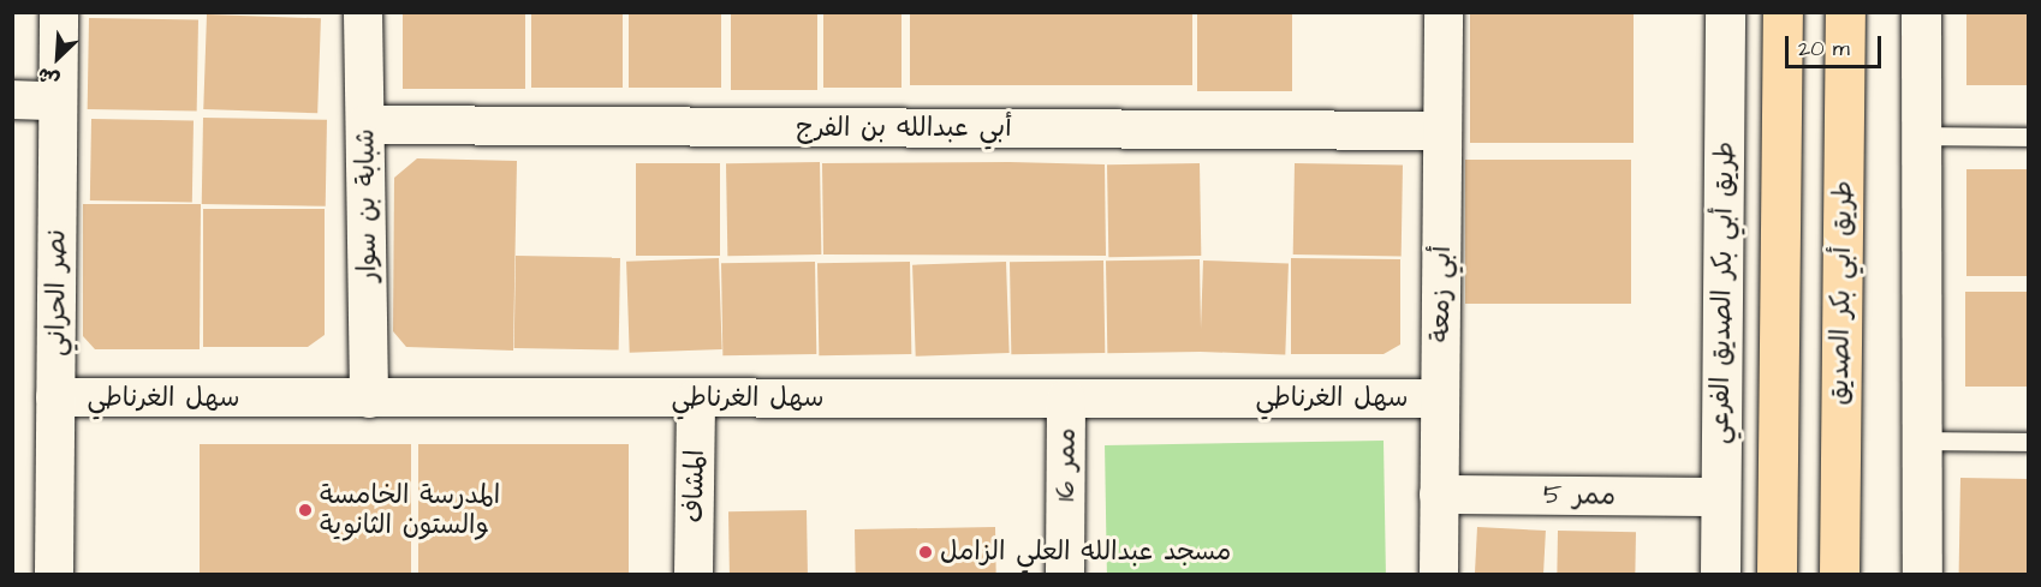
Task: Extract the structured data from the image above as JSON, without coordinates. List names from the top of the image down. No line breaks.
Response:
{"streets":{"main road":["طريق أبي بكر الصديق"],"street":["أبي عبدالله بن الفرج","شبابة بن سوار","نصر الحراني","طريق أبي بكر الصديق الفرعي","أبي زمعة","سهل الغرناطي","ممر 16","المشاف","ممر 5"]},"crossings":[["أبي عبدالله بن الفرج","شبابة بن سوار"],["أبي عبدالله بن الفرج","أبي زمعة"],["شبابة بن سوار","سهل الغرناطي"],["نصر الحراني","سهل الغرناطي"],["طريق أبي بكر الصديق الفرعي","ممر 5"],["أبي زمعة","سهل الغرناطي"],["أبي زمعة","ممر 5"],["سهل الغرناطي","ممر 16"],["سهل الغرناطي","المشاف"]],"places":["المدرسة الخامسة والستون الثانوية","مسجد عبدالله العلي الزامل"],"scale_bar":"20 m","north":"bottom left"}
